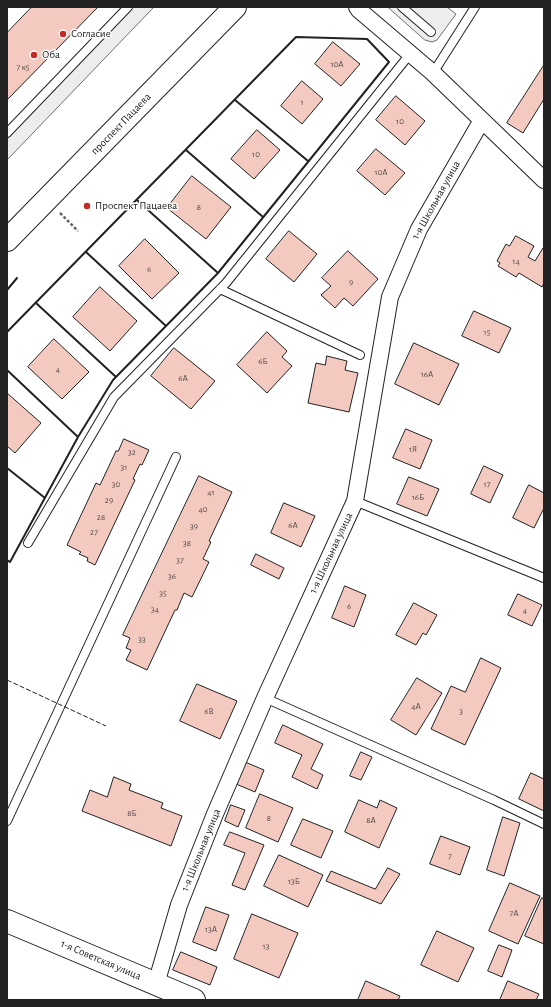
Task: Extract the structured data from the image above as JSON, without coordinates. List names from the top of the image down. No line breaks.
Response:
{"streets":{"main road":["проспект Пацаева","1-я Советская улица"],"street":["1-я Школьная улица"]},"crossings":[["1-я Школьная улица","1-я Советская улица"]],"places":["Согласие","Оба","Проспект Пацаева"],"house_numbers":["10А","7 к5","1","10","10","10А","8","14","6","9","15","6Б","4","16А","6А","1Я","32","31","30","17","41","16Б","29","40","28","6А","39","27","38","37","36","35","6","34","4","33","4А","6В","3","8Б","8","8А","7","13Б","7А","13А","13"]}
